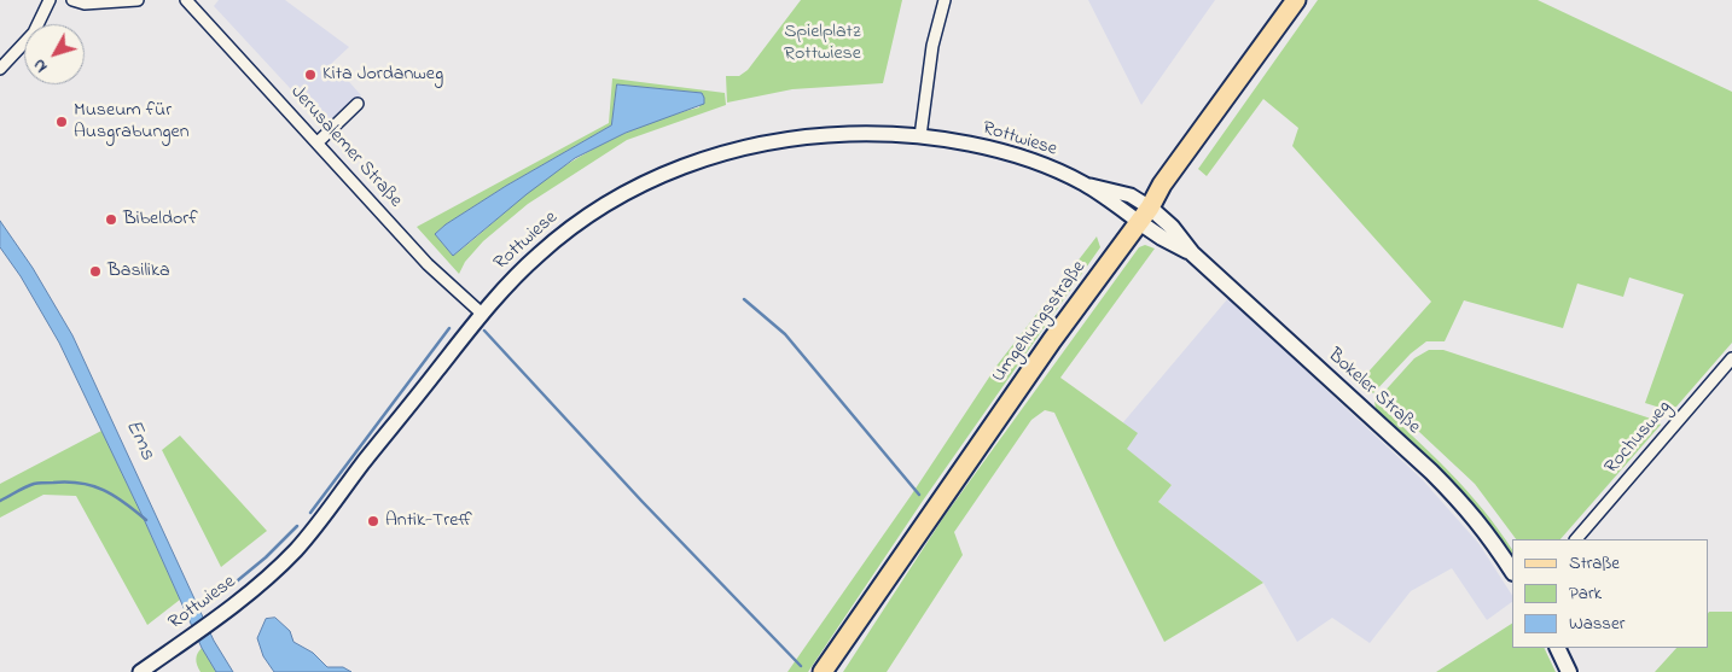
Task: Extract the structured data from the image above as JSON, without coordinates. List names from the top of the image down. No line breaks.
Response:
{"streets":{"main road":["Umgehungsstraße","Bokeler Straße"],"street":["Rottwiese","Jerusalemer Straße","Rochusweg"]},"crossings":[["Rottwiese","Jerusalemer Straße"],["Rottwiese","Umgehungsstraße"],["Rottwiese","Bokeler Straße"],["Umgehungsstraße","Bokeler Straße"]],"water":["Ems"],"parks":["Spielplatz Rottwiese"],"places":["Kita Jordanweg","Museum für Ausgrabungen","Bibeldorf","Basilika","Antik-Treff"],"legend":["Straße","Park","Wasser"],"north":"bottom left"}
